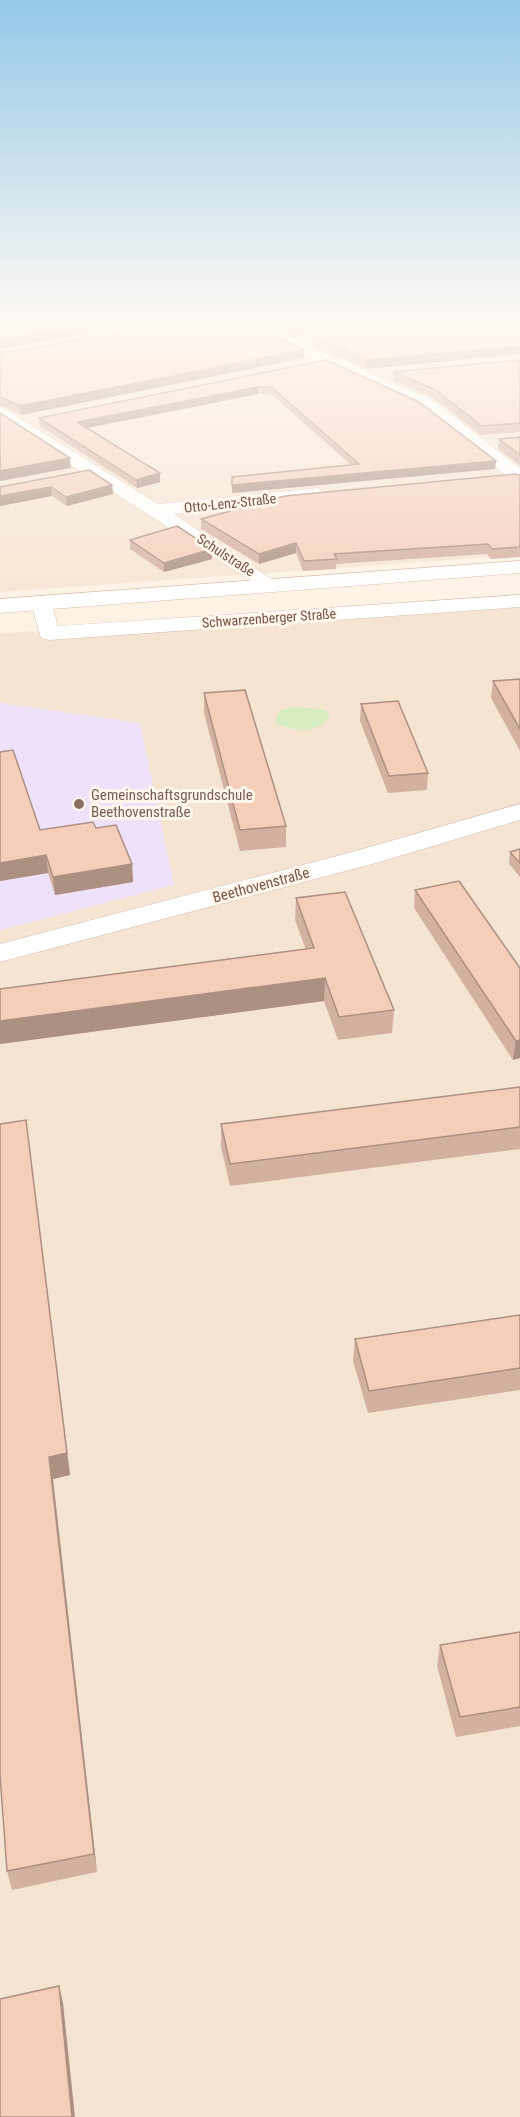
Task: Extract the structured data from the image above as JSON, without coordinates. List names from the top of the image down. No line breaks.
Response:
{"streets":{"street":["Otto-Lenz-Straße","Schulstraße","Schwarzenberger Straße","Beethovenstraße"]},"crossings":[["Otto-Lenz-Straße","Schulstraße"]],"places":["Gemeinschaftsgrundschule Beethovenstraße"]}
